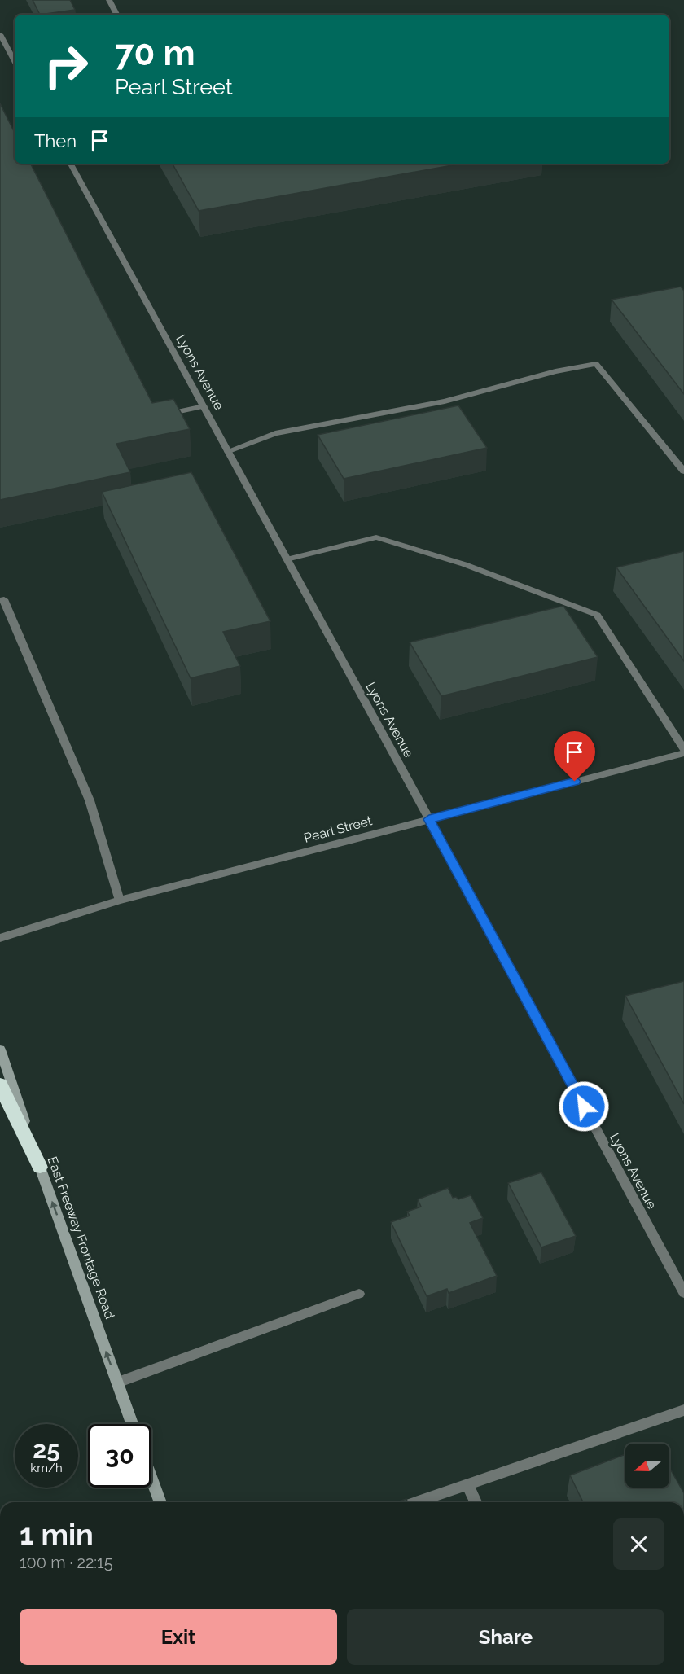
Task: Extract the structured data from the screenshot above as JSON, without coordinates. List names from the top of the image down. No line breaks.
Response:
{"streets":{"main road":["East Freeway Frontage Road"],"street":["Lyons Avenue","Pearl Street"]},"crossings":[["Lyons Avenue","Pearl Street"]],"one_way":["East Freeway Frontage Road"],"north":"left","page":{"turn":["70 m","Pearl Street"],"then":"Then","speed":"25 km/h","limit":"30","heading":["1 min","100 m · 22:15"],"buttons":["Exit","Share"]}}
